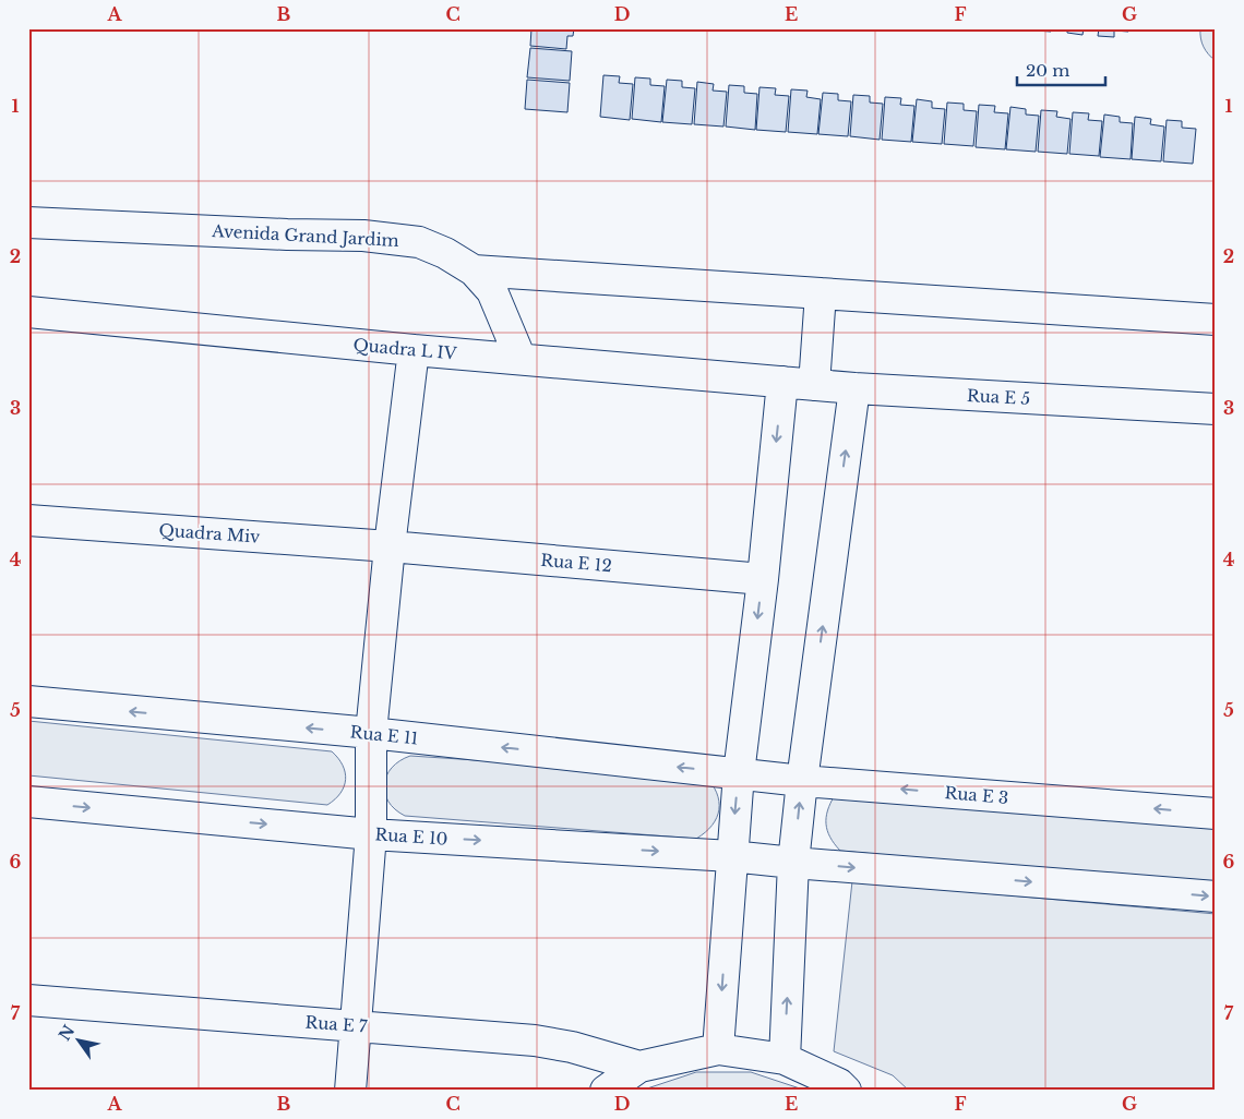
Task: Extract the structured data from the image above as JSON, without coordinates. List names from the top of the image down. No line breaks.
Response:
{"streets":{"street":["Avenida Grand Jardim","Quadra L IV","Rua E 5","Quadra Miv","Rua E 12","Rua E 11","Rua E 3","Rua E 10","Rua E 7"]},"crossings":[["Avenida Grand Jardim","Quadra L IV"],["Quadra L IV","Rua E 5"],["Quadra Miv","Rua E 12"],["Rua E 11","Rua E 3"]],"one_way":["Rua E 11","Rua E 3","Rua E 10"],"scale_bar":"20 m","north":"top left","grid":{"columns":["A","B","C","D","E","F","G"],"rows":["1","2","3","4","5","6","7"]}}
